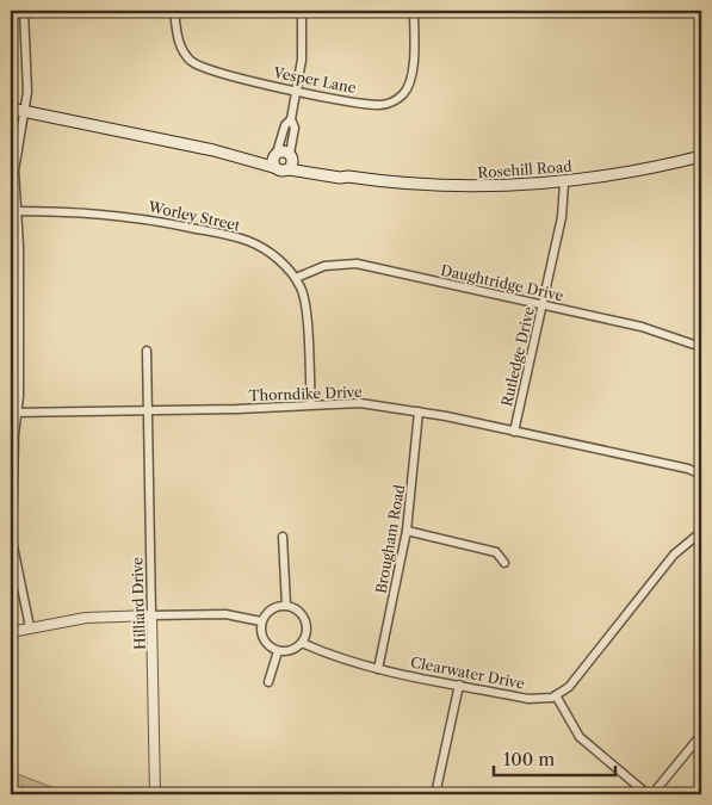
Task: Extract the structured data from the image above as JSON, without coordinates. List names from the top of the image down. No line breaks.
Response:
{"streets":{"main road":["Rosehill Road"],"street":["Vesper Lane","Worley Street","Daughtridge Drive","Rutledge Drive","Thorndike Drive","Brougham Road","Hilliard Drive","Clearwater Drive"]},"crossings":[["Rosehill Road","Rutledge Drive"],["Worley Street","Daughtridge Drive"],["Worley Street","Thorndike Drive"],["Daughtridge Drive","Rutledge Drive"],["Rutledge Drive","Thorndike Drive"],["Thorndike Drive","Brougham Road"],["Thorndike Drive","Hilliard Drive"],["Brougham Road","Clearwater Drive"]],"scale_bar":"100 m"}
